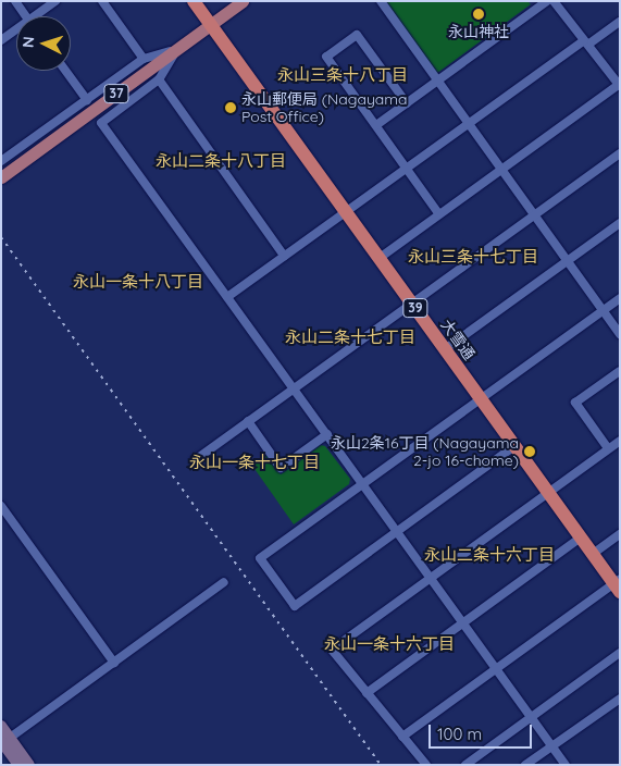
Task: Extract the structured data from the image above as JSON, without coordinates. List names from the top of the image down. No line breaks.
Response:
{"streets":{"highway":["39","大雪通"],"main road":["37"]},"crossings":[["37","大雪通"]],"districts":["永山三条十八丁目","永山二条十八丁目","永山三条十七丁目","永山一条十八丁目","永山二条十七丁目","永山一条十七丁目","永山二条十六丁目","永山一条十六丁目"],"places":["永山神社","永山郵便局 (Nagayama Post Office)","永山2条16丁目 (Nagayama 2-jo 16-chome)"],"scale_bar":"100 m","north":"left"}
